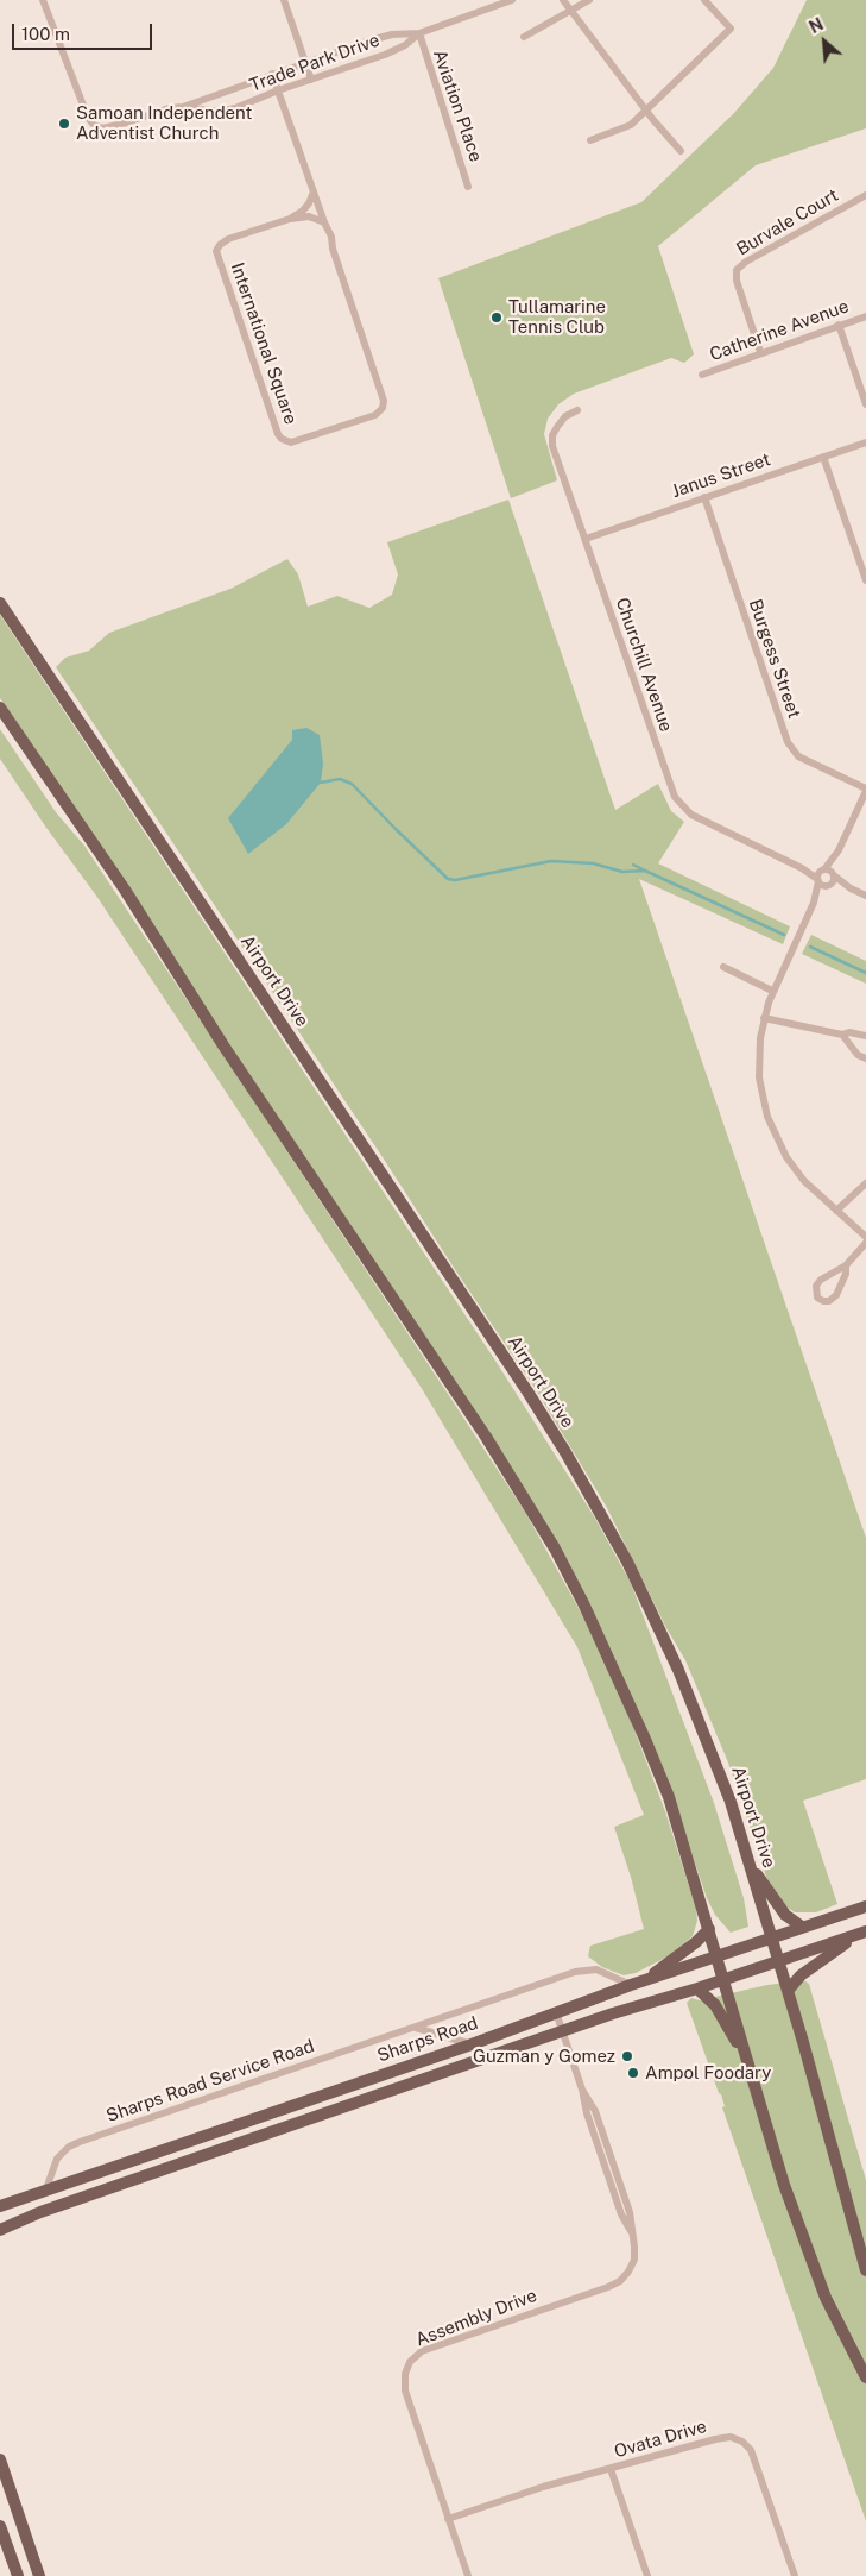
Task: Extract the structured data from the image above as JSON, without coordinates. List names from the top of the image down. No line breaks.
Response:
{"streets":{"main road":["Airport Drive","Sharps Road"],"street":["Trade Park Drive","Aviation Place","Burvale Court","Catherine Avenue","International Square","Janus Street","Burgess Street","Churchill Avenue","Sharps Road Service Road","Assembly Drive","Ovata Drive"]},"crossings":[["Trade Park Drive","Aviation Place"],["Trade Park Drive","International Square"],["Burvale Court","Catherine Avenue"],["Janus Street","Burgess Street"],["Janus Street","Churchill Avenue"],["Airport Drive","Sharps Road"],["Sharps Road","Sharps Road Service Road"],["Sharps Road","Assembly Drive"],["Assembly Drive","Ovata Drive"]],"places":["Samoan Independent Adventist Church","Tullamarine Tennis Club","Guzman y Gomez","Ampol Foodary"],"scale_bar":"100 m","north":"top left"}
